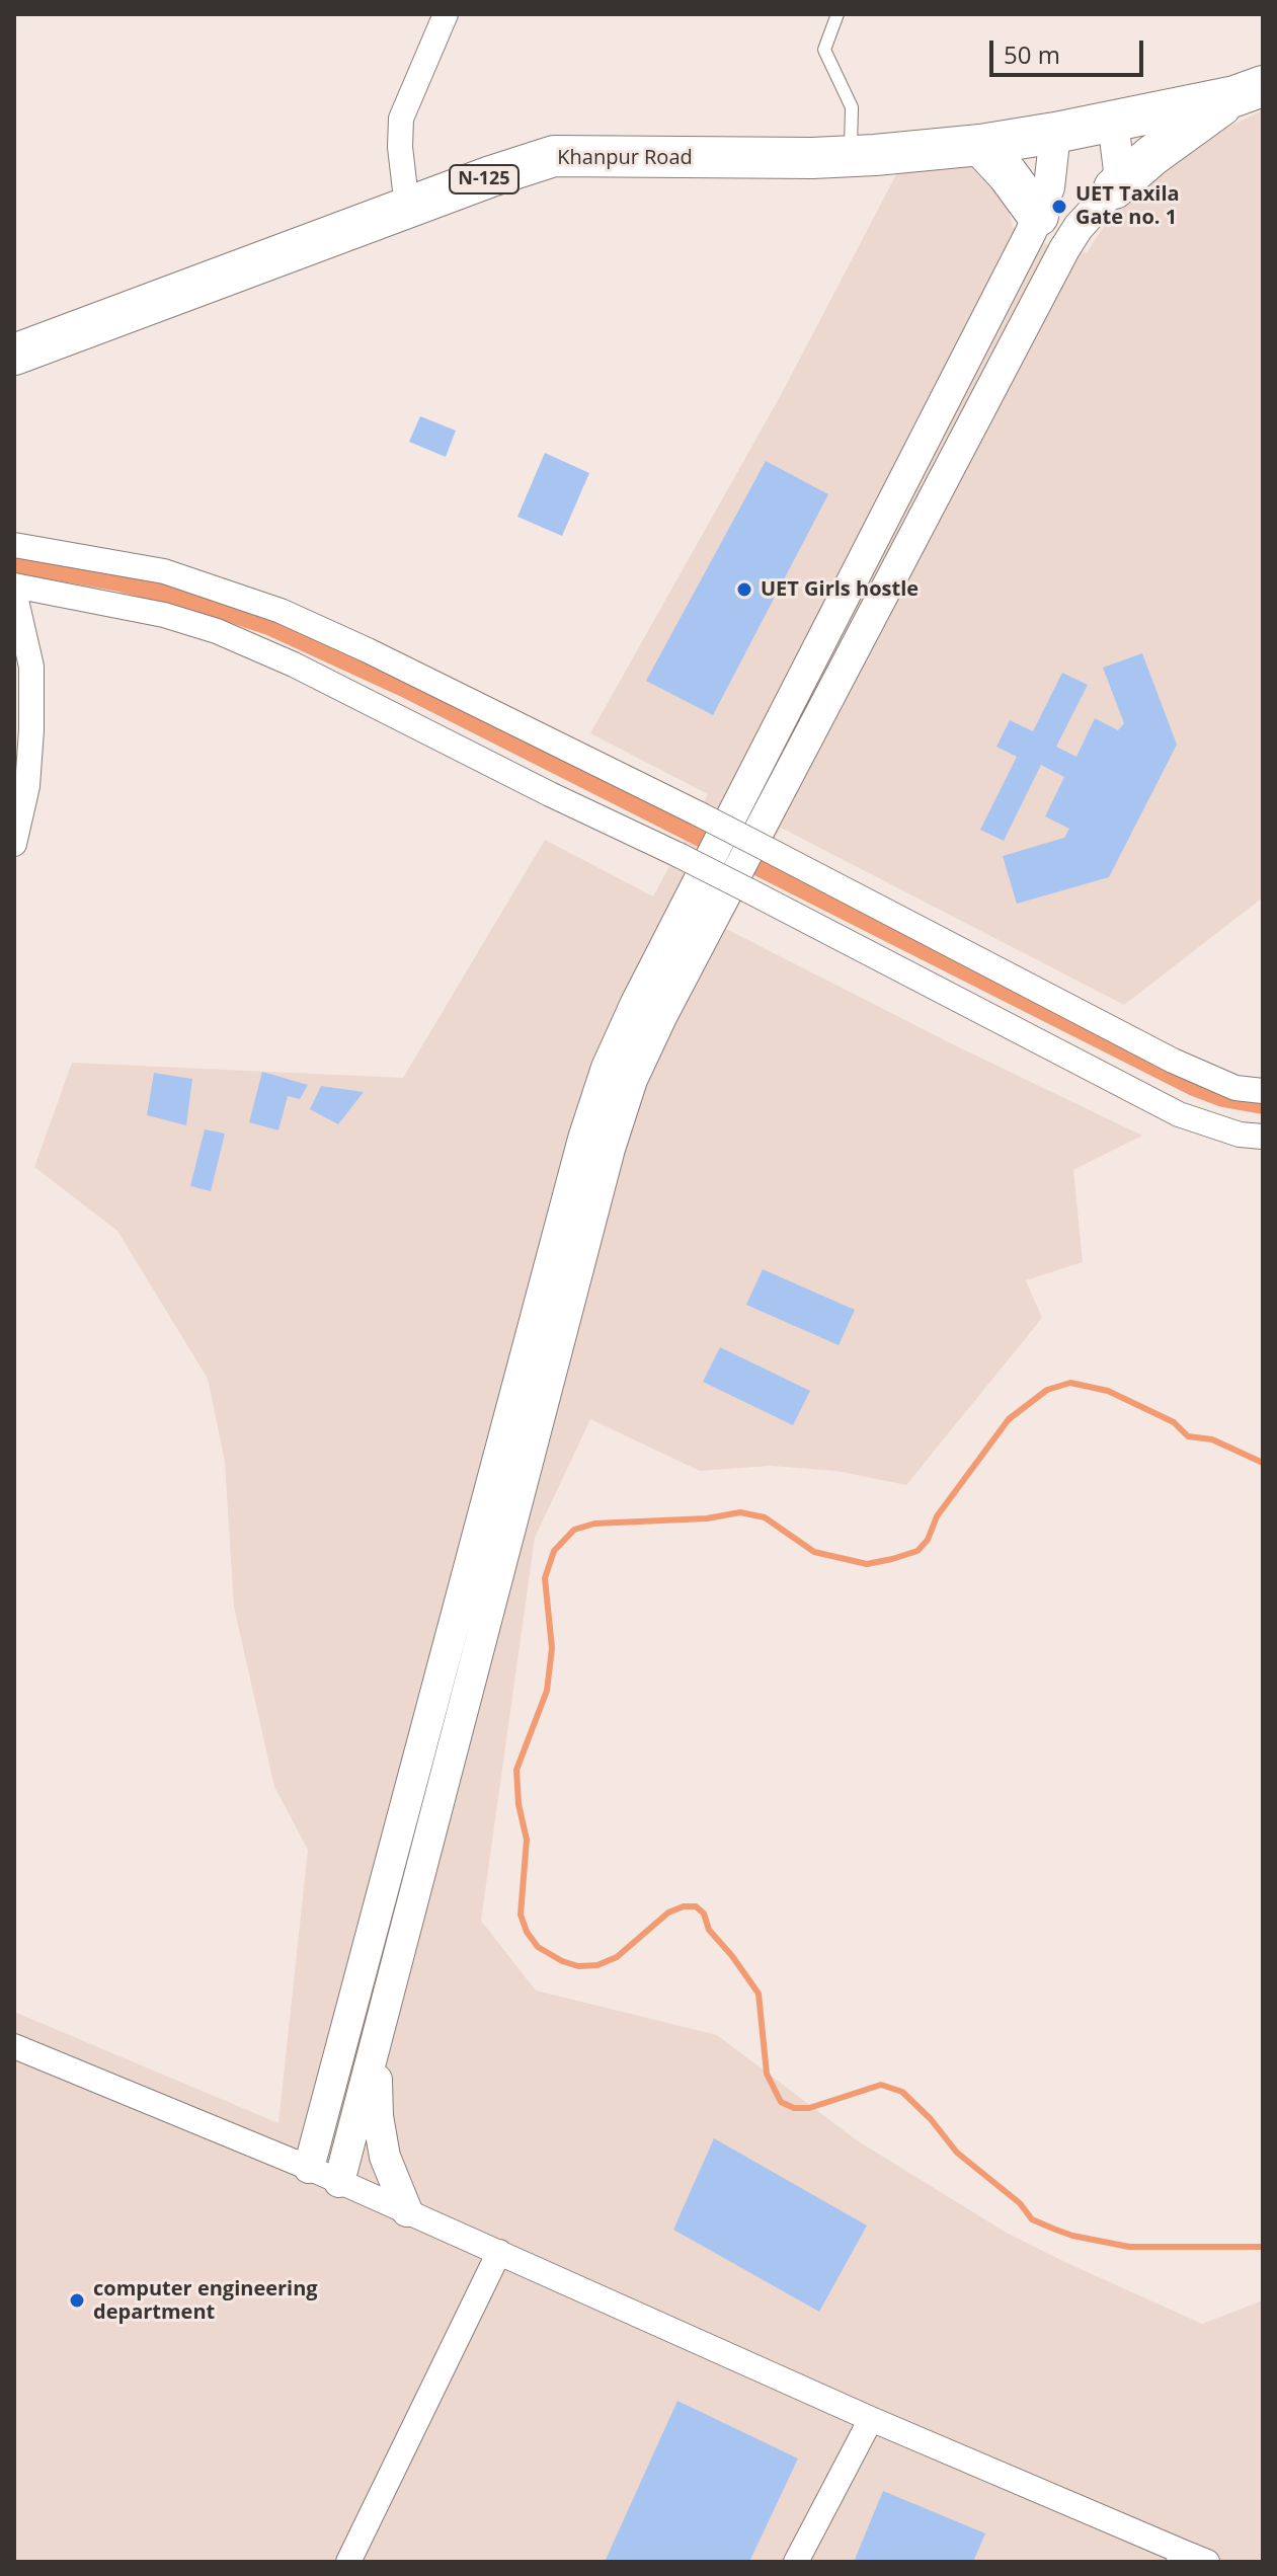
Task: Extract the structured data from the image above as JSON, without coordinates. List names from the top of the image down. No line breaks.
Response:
{"streets":{"highway":["Khanpur Road","N-125"]},"places":["UET Taxila Gate no. 1","UET Girls hostle","computer engineering department"],"scale_bar":"50 m"}
